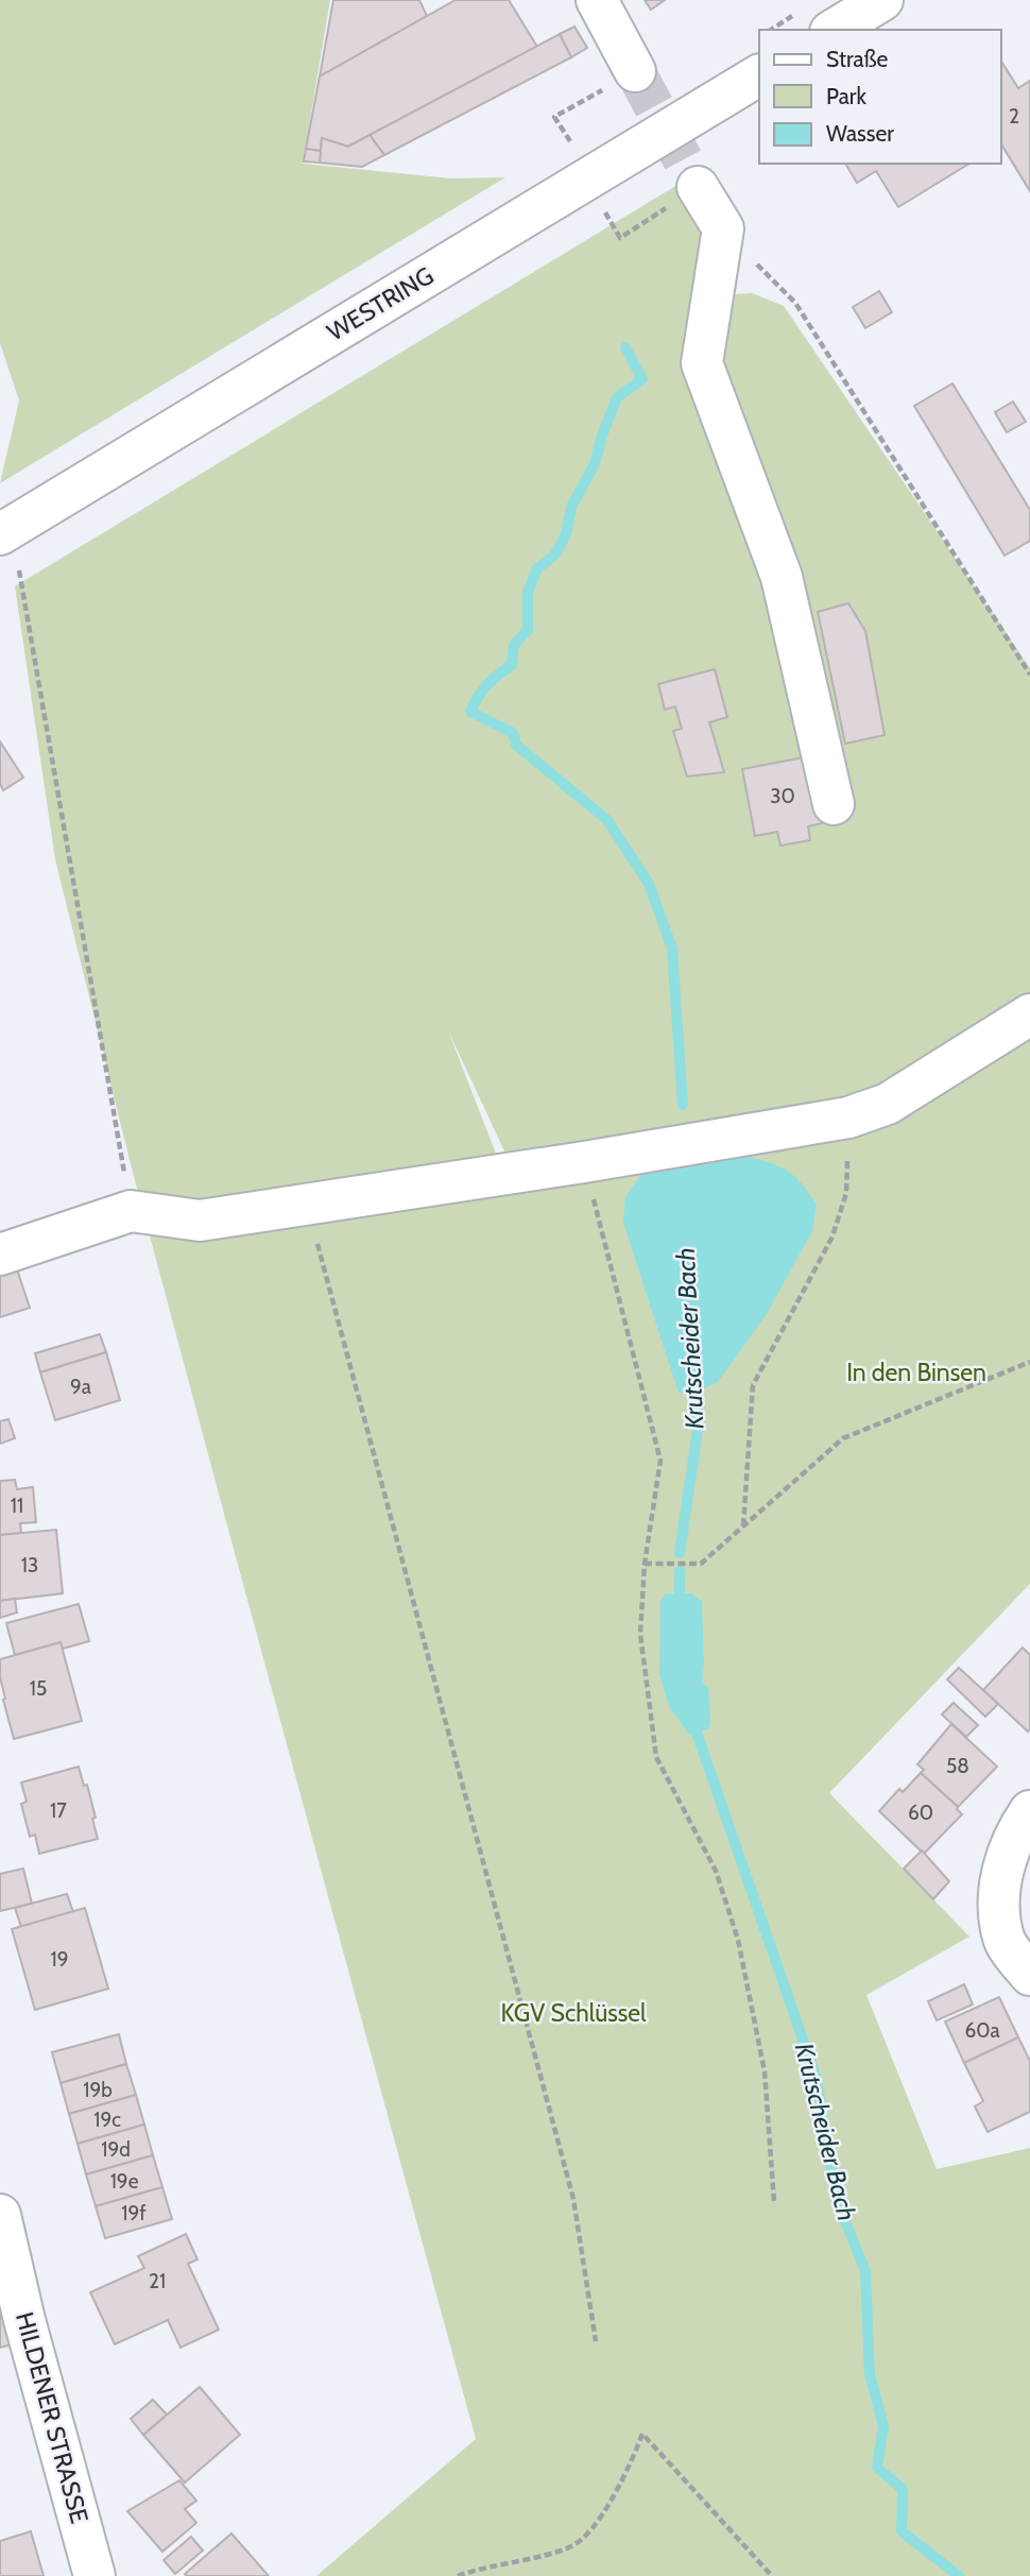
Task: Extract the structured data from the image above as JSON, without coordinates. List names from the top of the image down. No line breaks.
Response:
{"streets":{"main road":["WESTRING","HILDENER STRASSE"]},"water":["Krutscheider Bach"],"parks":["In den Binsen","KGV Schlüssel"],"house_numbers":["2","30","9a","11","13","15","58","17","60","19","60a","19b","19c","19d","19e","19f","21"],"legend":["Straße","Park","Wasser"]}
